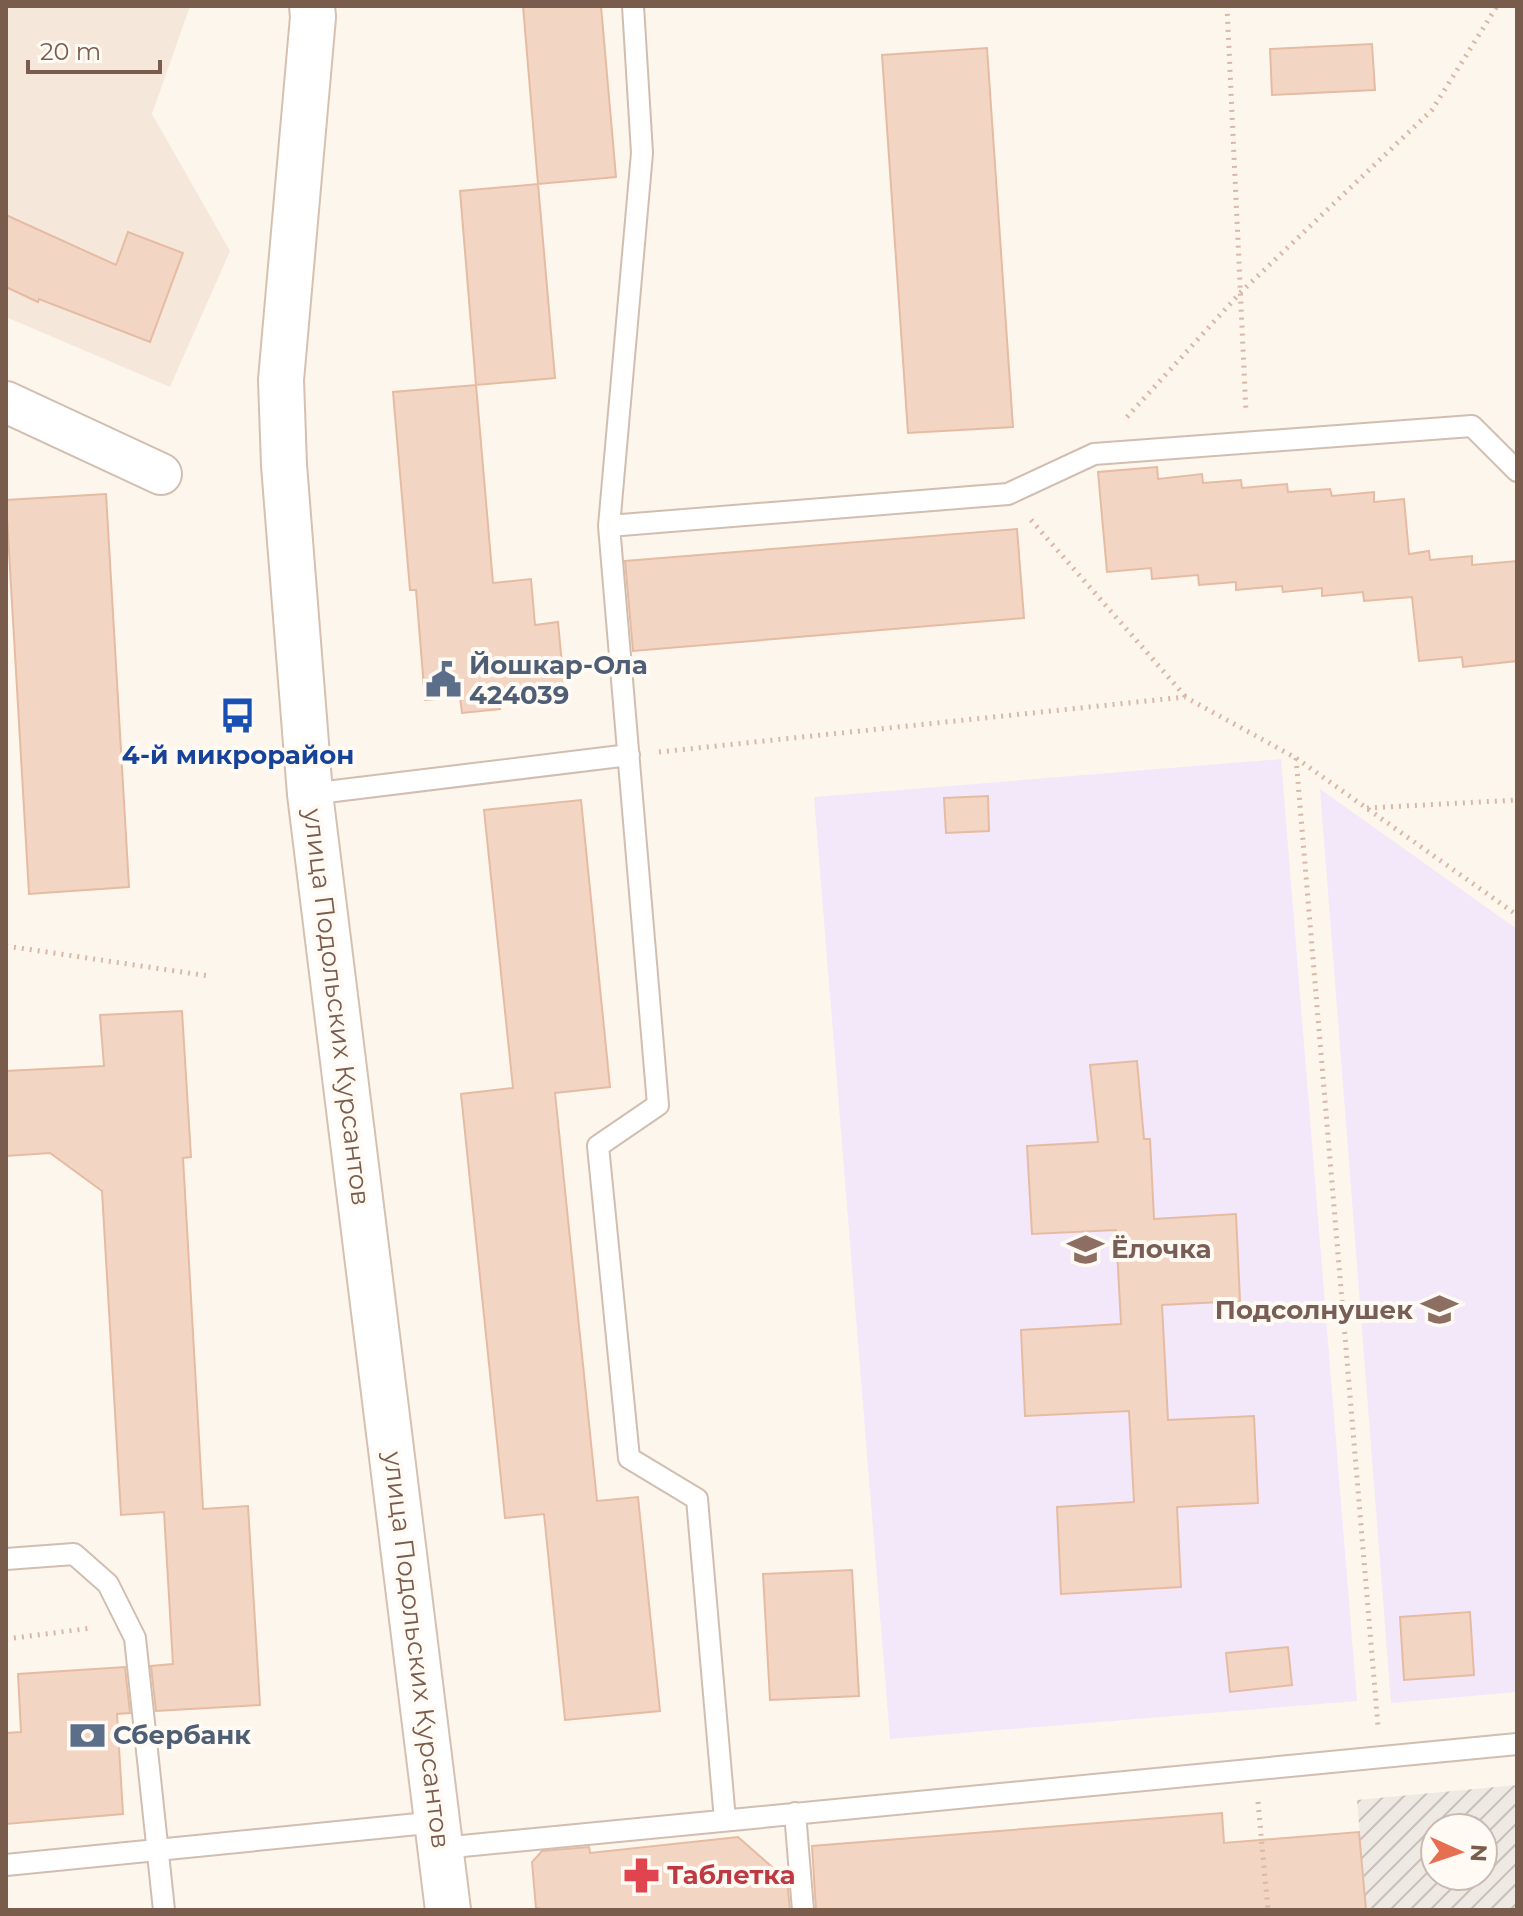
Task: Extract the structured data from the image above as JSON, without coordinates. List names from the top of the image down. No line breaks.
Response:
{"streets":{"street":["улица Подольских Курсантов"]},"places":{"public building":["Йошкар-Ола 424039"],"bus stop":["4-й микрорайон"],"school or university":["Ёлочка","Подсолнушек"],"bank":["Сбербанк"],"pharmacy":["Таблетка"]},"scale_bar":"20 m","north":"right"}
